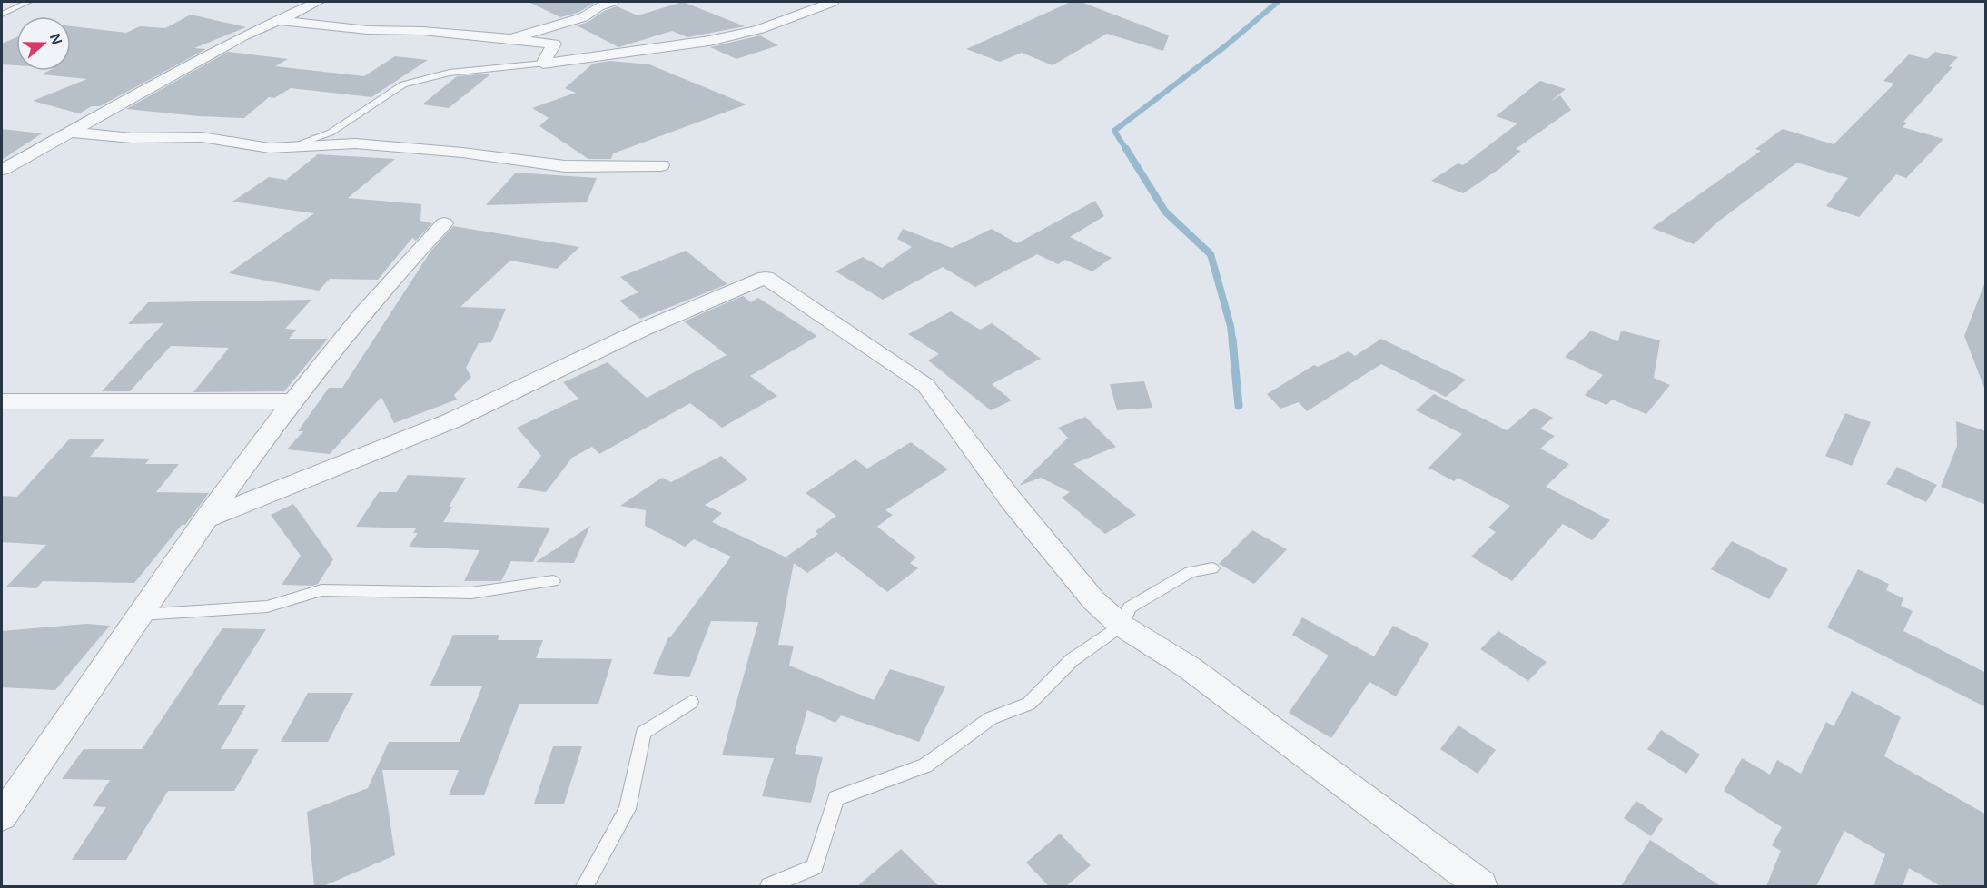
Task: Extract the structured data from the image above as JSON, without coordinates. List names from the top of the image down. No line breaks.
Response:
{"north":"right"}
